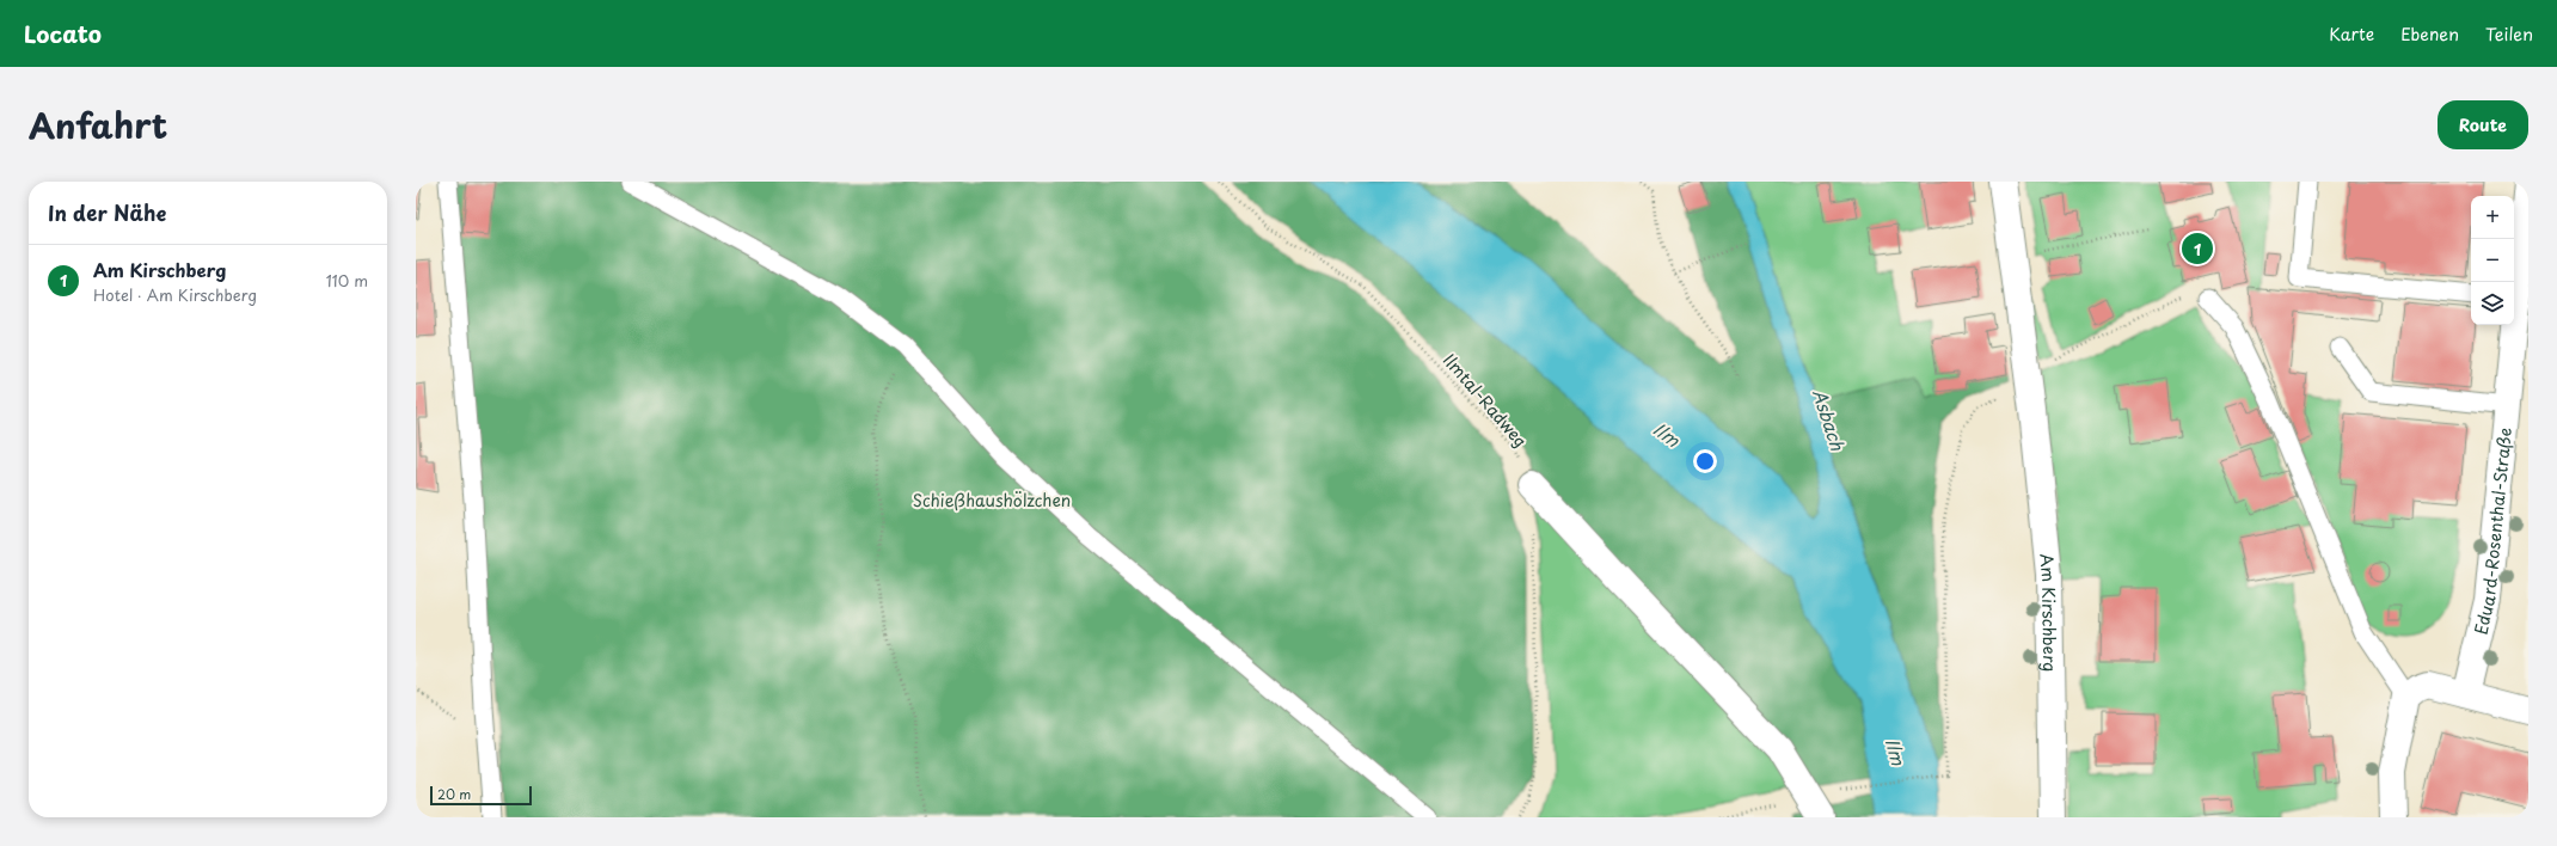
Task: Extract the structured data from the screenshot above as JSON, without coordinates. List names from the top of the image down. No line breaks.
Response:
{"streets":{"street":["Eduard-Rosenthal-Straße","Am Kirschberg"],"path":["Ilmtal-Radweg"]},"water":["Asbach","Ilm"],"parks":["Schießhaushölzchen"],"scale_bar":"20 m","page":{"header":"Locato","nav":["Karte","Ebenen","Teilen"],"title":"Anfahrt","buttons":"Route","heading":"In der Nähe","map_buttons":["+","−"],"pins":"1","list":[{"mark":"1","name":"Am Kirschberg","note":"Hotel · Am Kirschberg","value":"110 m"}],"scale":"20 m"}}
